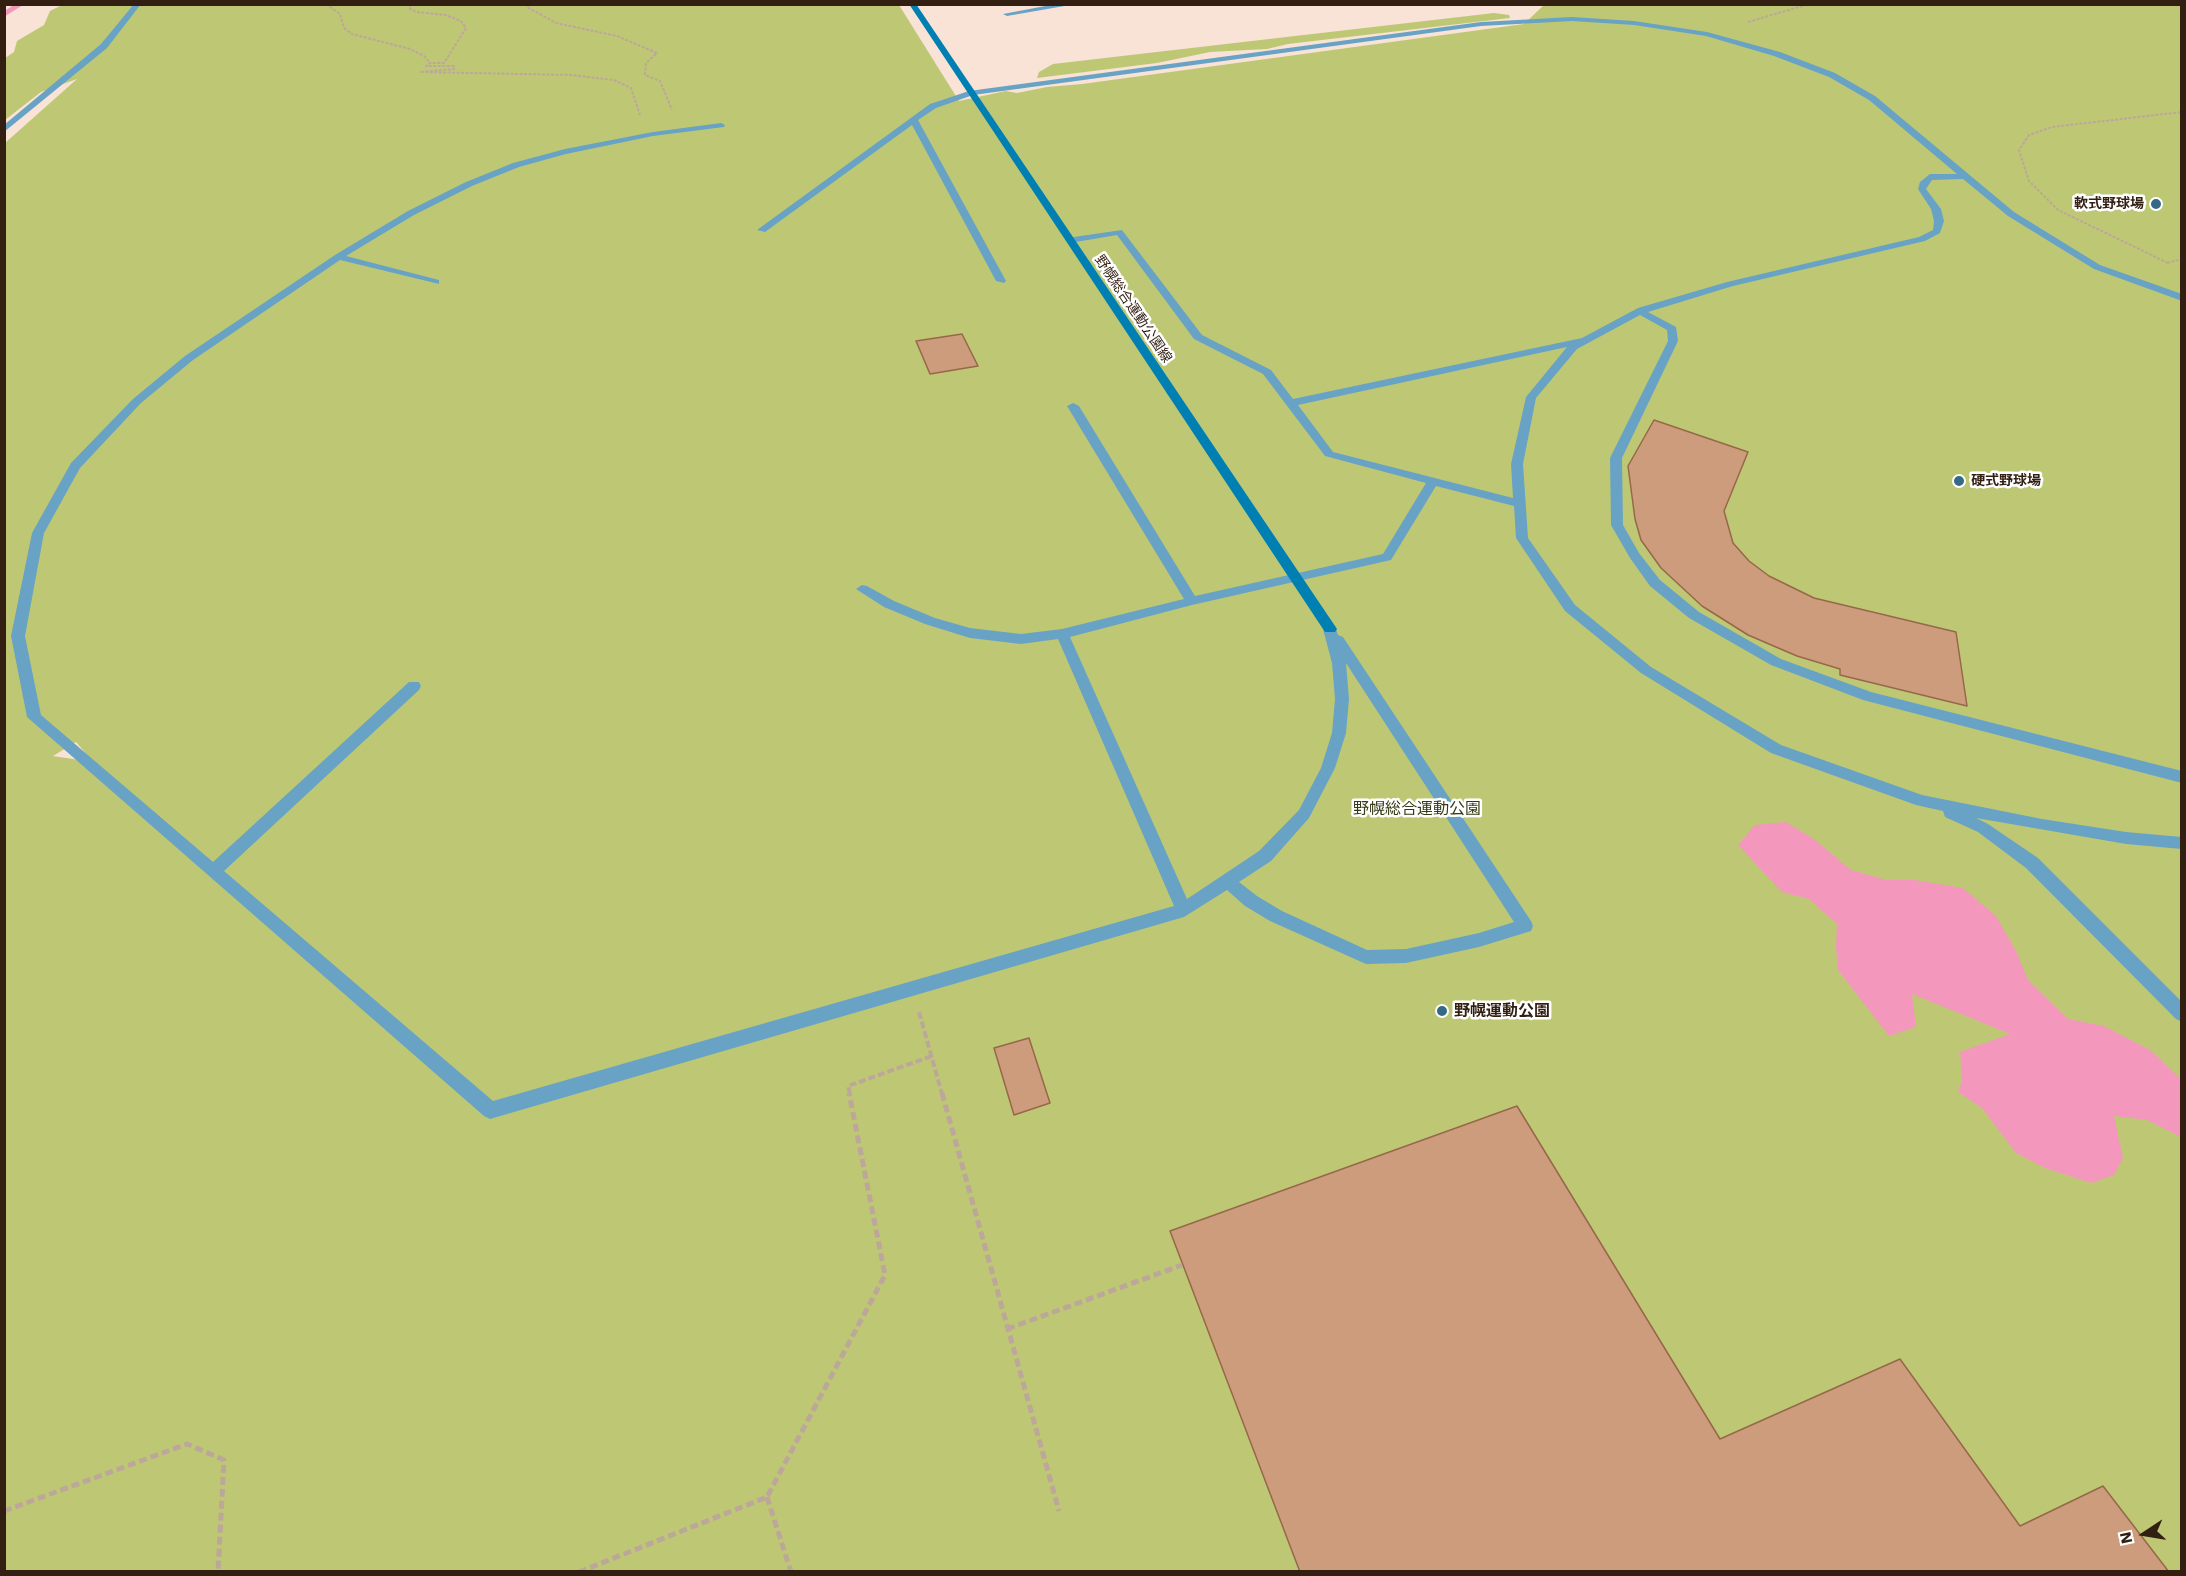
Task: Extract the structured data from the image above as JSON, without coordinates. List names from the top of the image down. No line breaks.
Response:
{"streets":{"main road":["野幌総合運動公園線"]},"parks":["野幌総合運動公園"],"places":["軟式野球場","硬式野球場","野幌運動公園"],"north":"left"}
